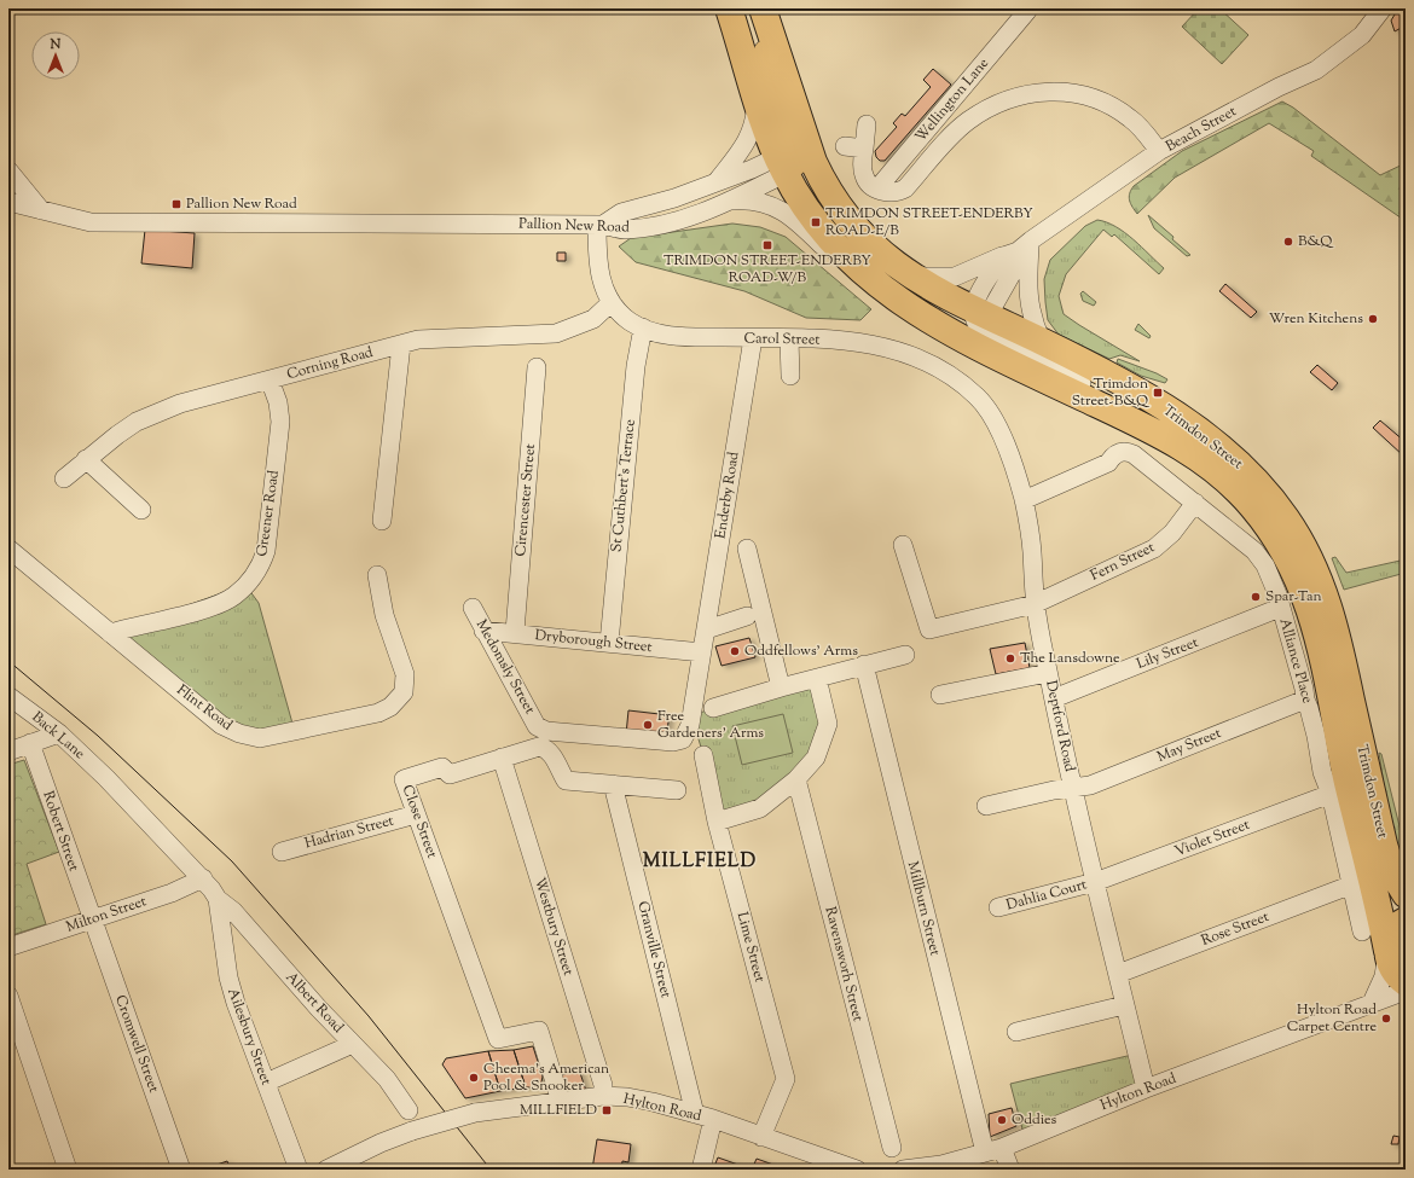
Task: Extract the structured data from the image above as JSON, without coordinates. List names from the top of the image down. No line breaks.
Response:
{"streets":{"highway":["Trimdon Street"],"street":["Wellington Lane","Beach Street","Pallion New Road","Carol Street","Corning Road","St Cuthbert's Terrace","Enderby Road","Cirencester Street","Greener Road","Fern Street","Dryborough Street","Lily Street","Alliance Place","Medomsly Street","Flint Road","Deptford Road","Back Lane","May Street","Close Street","Robert Street","Hadrian Street","Violet Street","Dahlia Court","Millburn Street","Milton Street","Westbury Street","Rose Street","Lime Street","Granville Street","Ravensworh Street","Albert Road","Ailesbury Street","Cromwell Street","Hylton Road"]},"crossings":[["Beach Street","Trimdon Street"],["Pallion New Road","Carol Street"],["Pallion New Road","Trimdon Street"],["Carol Street","Corning Road"],["Carol Street","St Cuthbert's Terrace"],["Carol Street","Enderby Road"],["Carol Street","Deptford Road"],["Corning Road","Greener Road"],["St Cuthbert's Terrace","Dryborough Street"],["Enderby Road","Dryborough Street"],["Enderby Road","Medomsly Street"],["Cirencester Street","Dryborough Street"],["Greener Road","Flint Road"],["Fern Street","Alliance Place"],["Fern Street","Deptford Road"],["Dryborough Street","Medomsly Street"],["Lily Street","Alliance Place"],["Lily Street","Deptford Road"],["Alliance Place","Deptford Road"],["Alliance Place","May Street"],["Alliance Place","Violet Street"],["Alliance Place","Rose Street"],["Deptford Road","May Street"],["Deptford Road","Violet Street"],["Deptford Road","Dahlia Court"],["Deptford Road","Rose Street"],["Deptford Road","Hylton Road"],["Back Lane","Milton Street"],["Back Lane","Albert Road"],["Close Street","Hadrian Street"],["Close Street","Westbury Street"],["Close Street","Granville Street"],["Close Street","Hylton Road"],["Robert Street","Milton Street"],["Robert Street","Cromwell Street"],["Violet Street","Dahlia Court"],["Millburn Street","Hylton Road"],["Milton Street","Albert Road"],["Milton Street","Cromwell Street"],["Westbury Street","Hylton Road"],["Lime Street","Hylton Road"],["Granville Street","Hylton Road"],["Albert Road","Ailesbury Street"]],"districts":["MILLFIELD"],"places":{"transit":["Pallion New Road","TRIMDON STREET-ENDERBY ROAD-E/B","TRIMDON STREET-ENDERBY ROAD-W/B","Trimdon Street-B&Q","MILLFIELD"],"other":["B&Q","Wren Kitchens","Spar-Tan","Oddfellows' Arms","The Lansdowne","Free Gardeners' Arms","Hylton Road Carpet Centre","Cheema's American Pool & Snooker","Oddies"]},"north":"top"}
